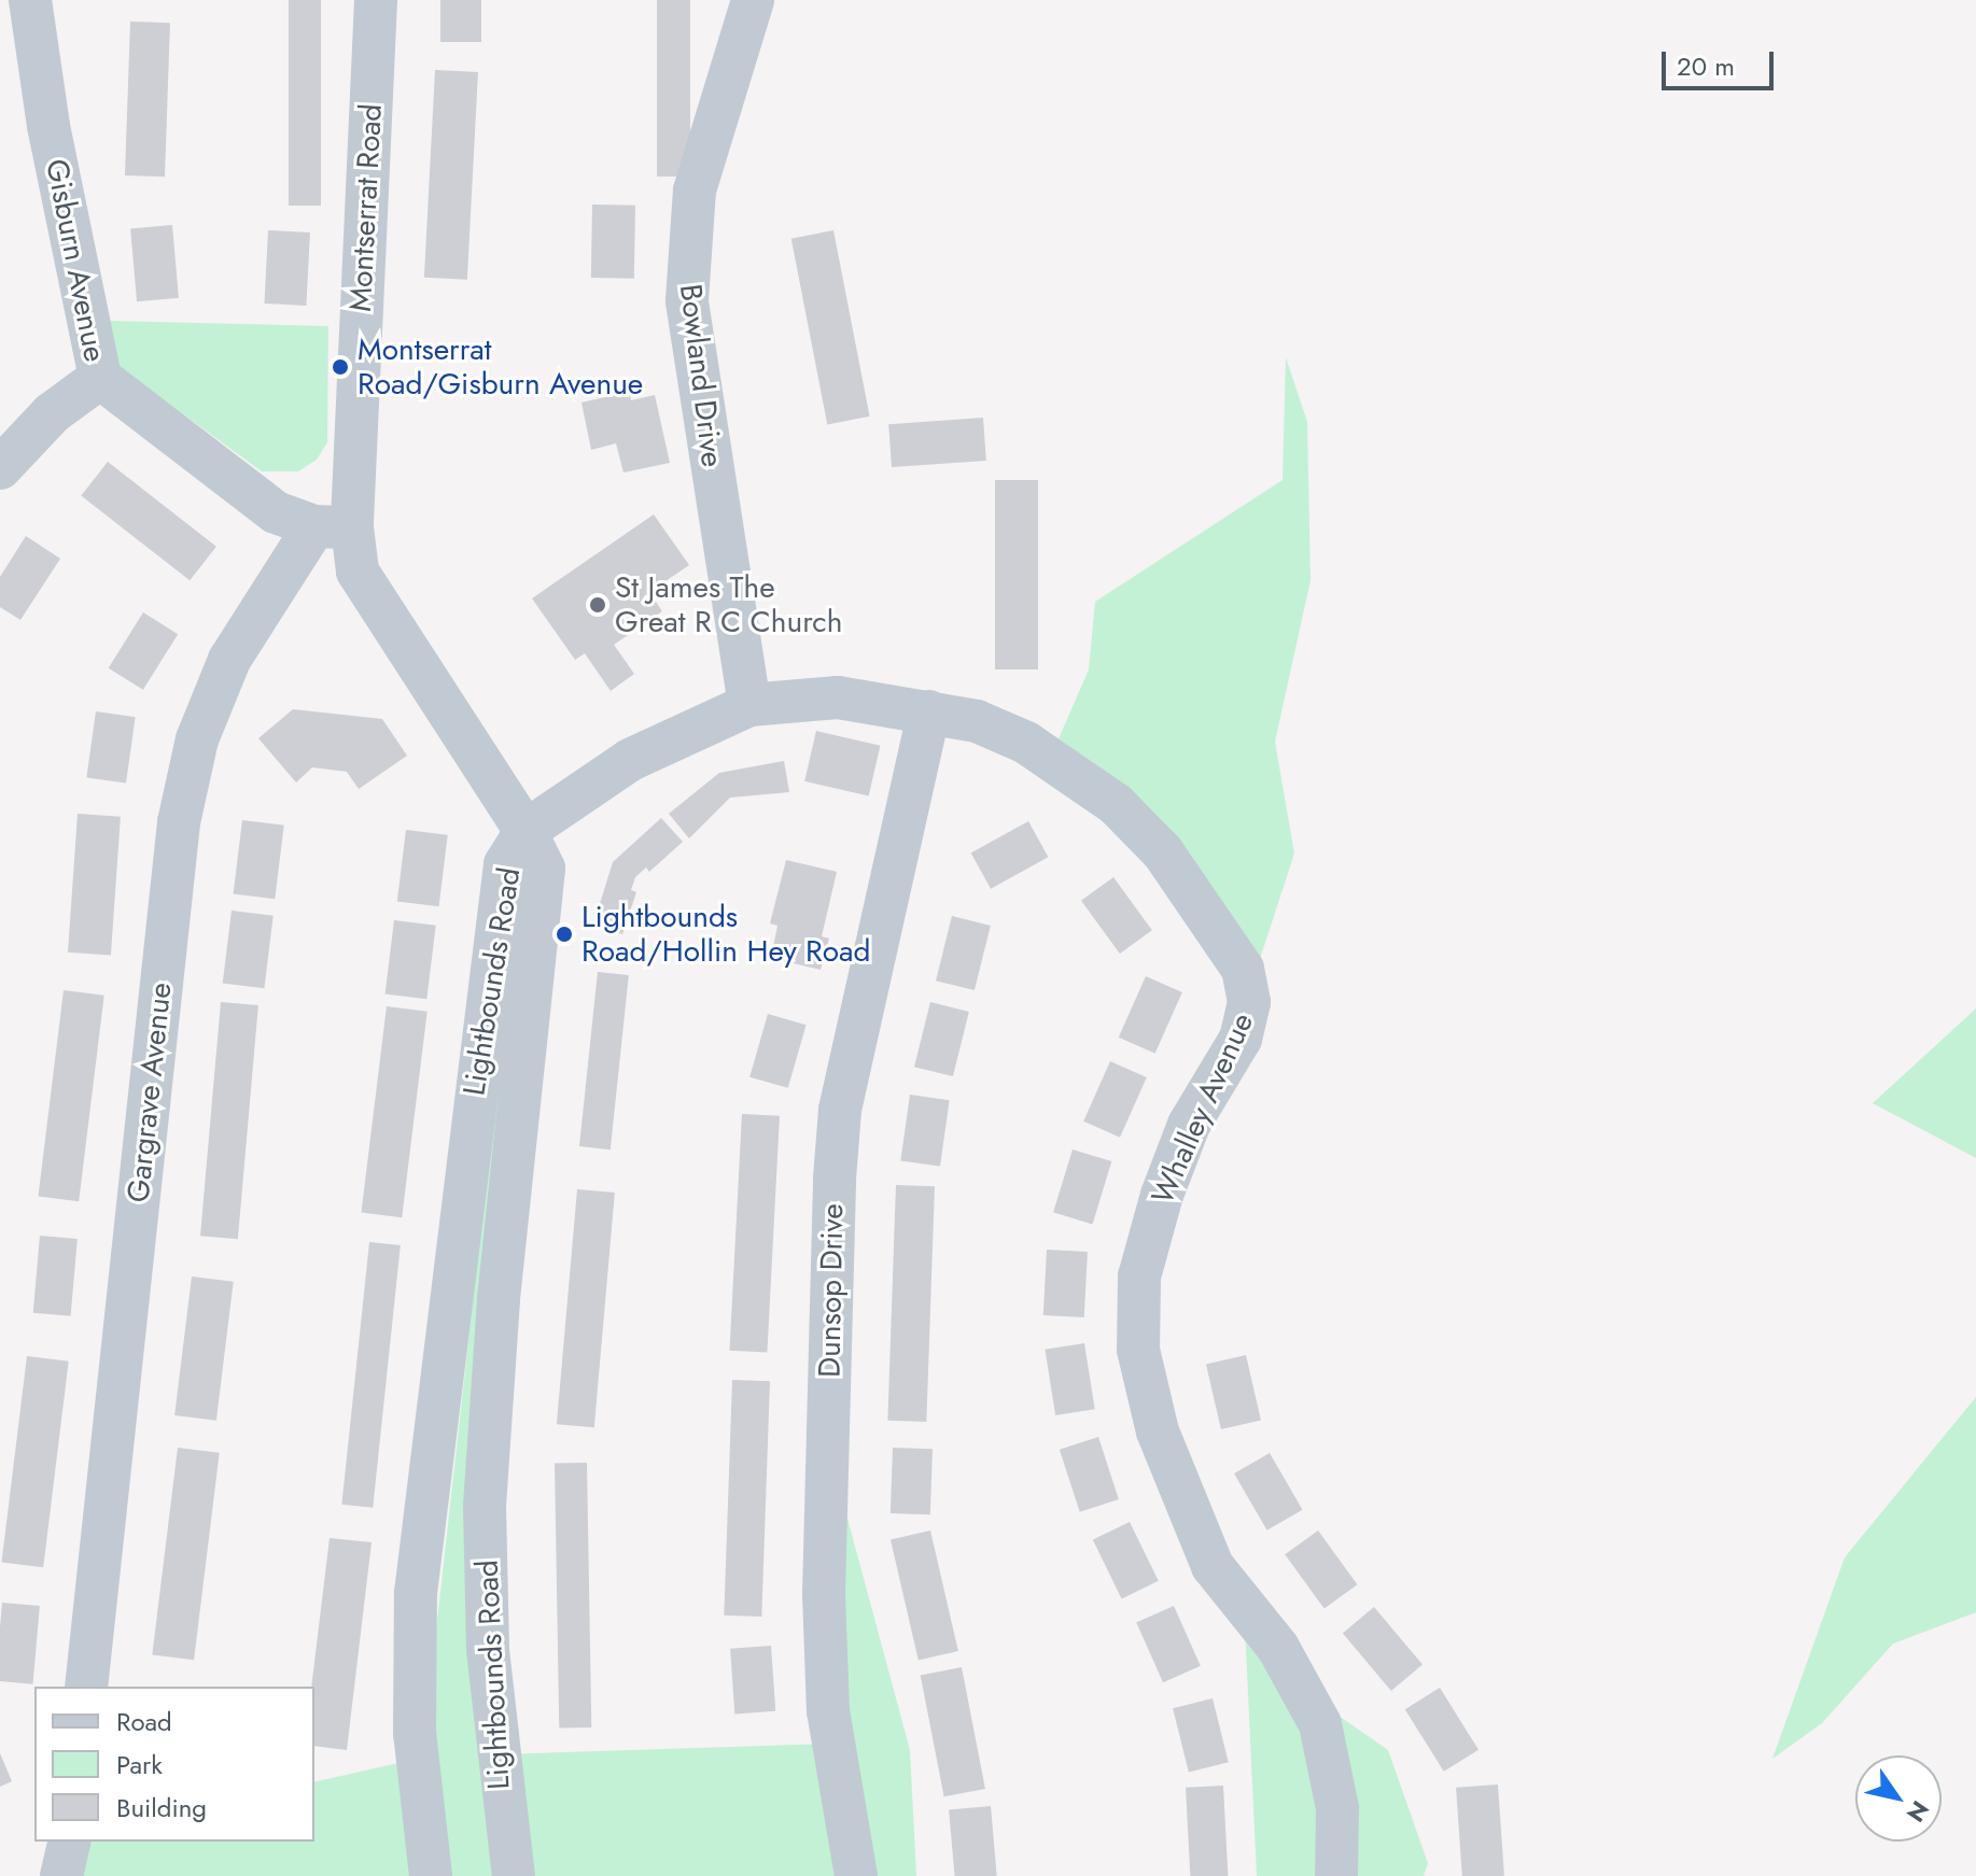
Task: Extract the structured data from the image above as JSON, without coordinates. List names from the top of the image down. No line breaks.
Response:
{"streets":{"street":["Montserrat Road","Gisburn Avenue","Bowland Drive","Lightbounds Road","Gargrave Avenue","Whalley Avenue","Dunsop Drive"]},"crossings":[["Montserrat Road","Gisburn Avenue"],["Montserrat Road","Lightbounds Road"],["Montserrat Road","Gargrave Avenue"],["Montserrat Road","Whalley Avenue"],["Gisburn Avenue","Gargrave Avenue"],["Bowland Drive","Whalley Avenue"],["Lightbounds Road","Whalley Avenue"],["Whalley Avenue","Dunsop Drive"]],"places":["Montserrat Road/Gisburn Avenue","St James The Great R C Church","Lightbounds Road/Hollin Hey Road"],"legend":["Road","Park","Building"],"scale_bar":"20 m","north":"bottom right"}
